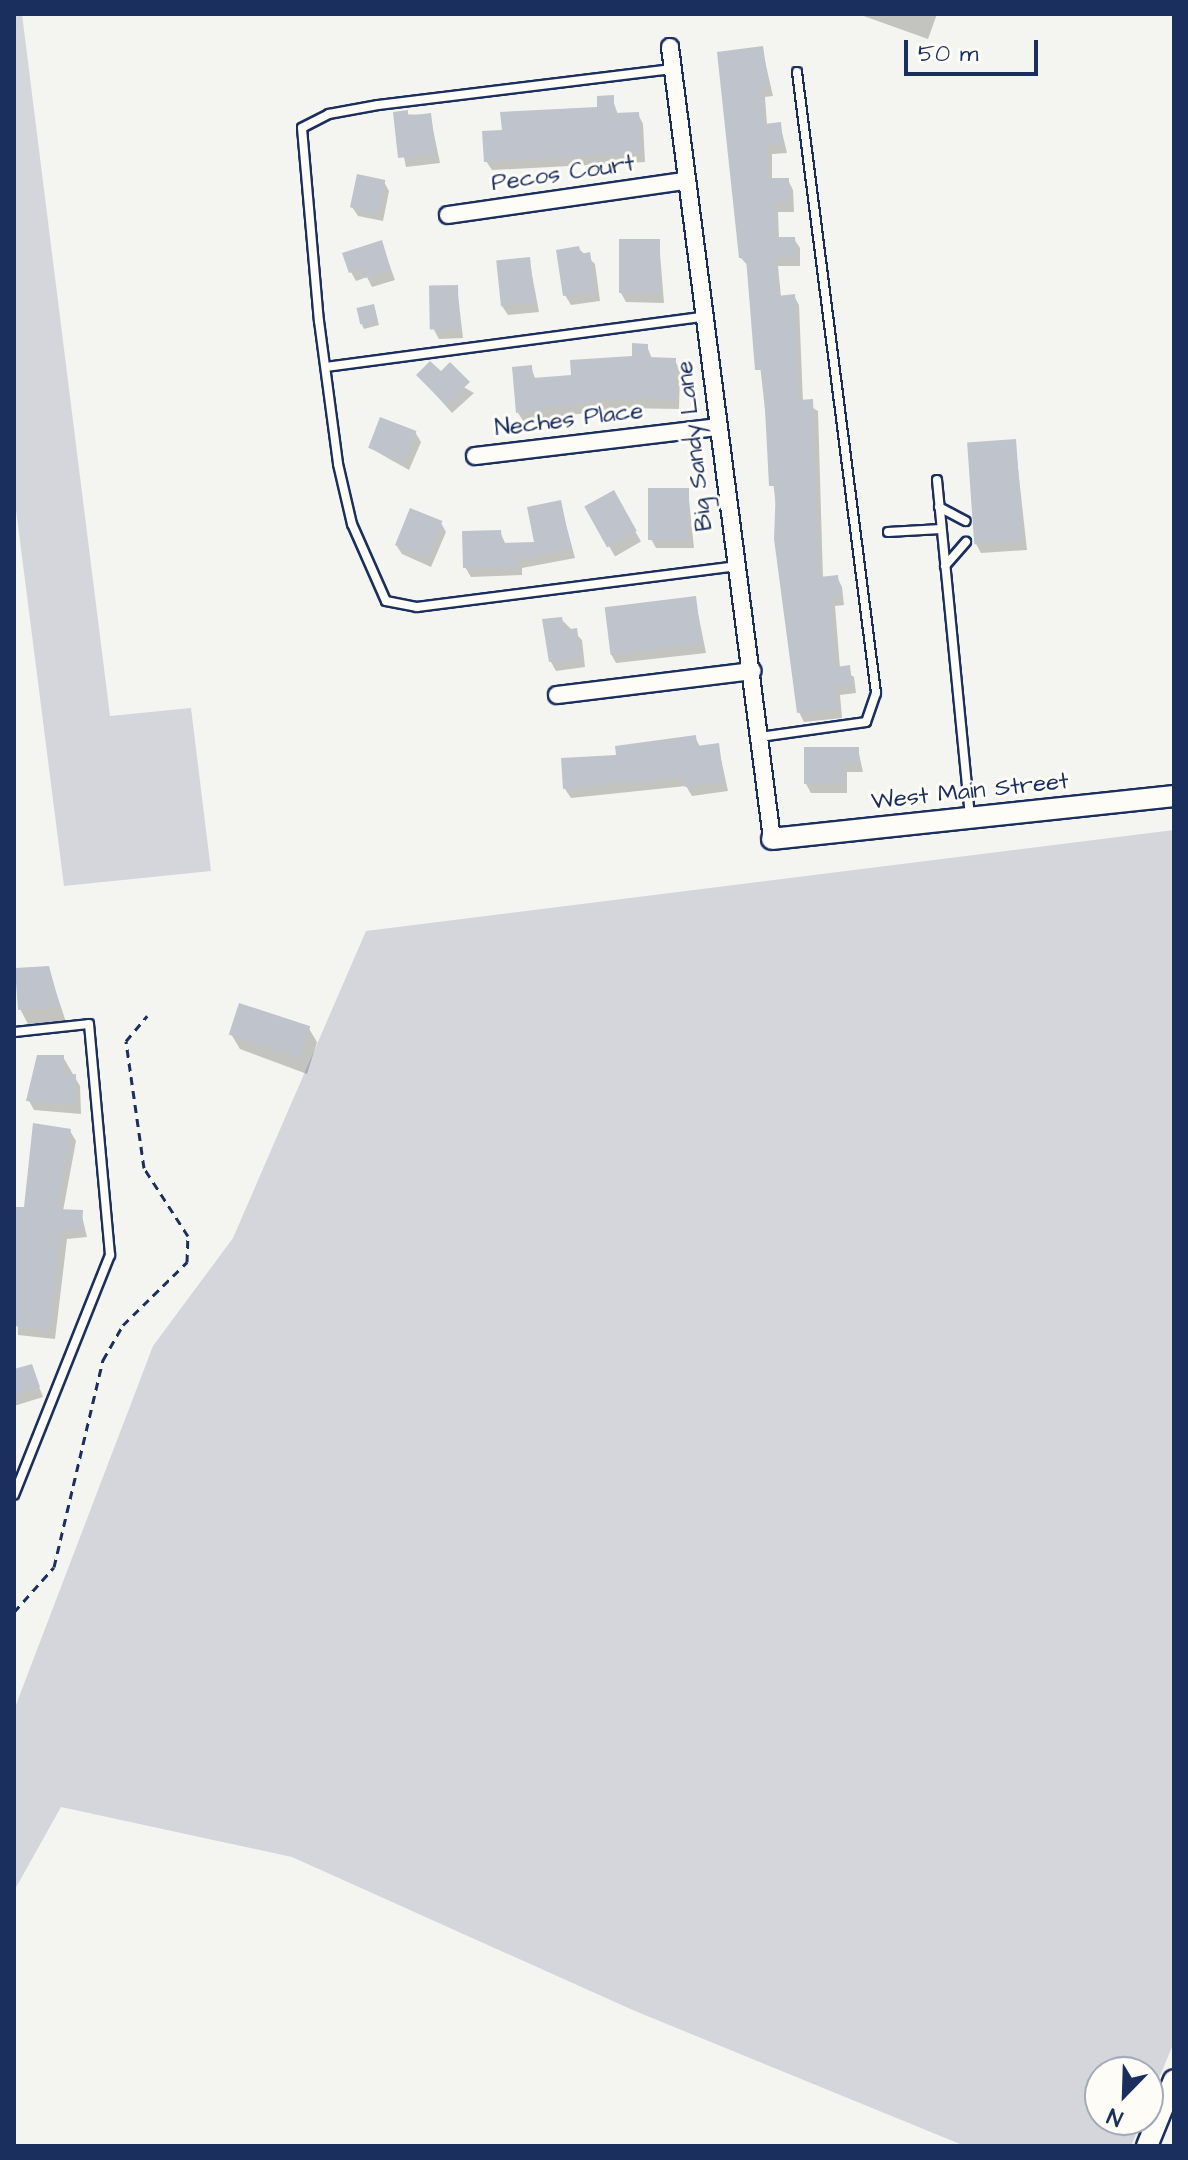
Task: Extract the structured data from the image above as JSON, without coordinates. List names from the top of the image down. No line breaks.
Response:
{"streets":{"street":["Pecos Court","Neches Place","Big Sandy Lane","West Main Street"]},"crossings":[["Pecos Court","Big Sandy Lane"],["Neches Place","Big Sandy Lane"],["Big Sandy Lane","West Main Street"]],"scale_bar":"50 m","north":"bottom left"}
